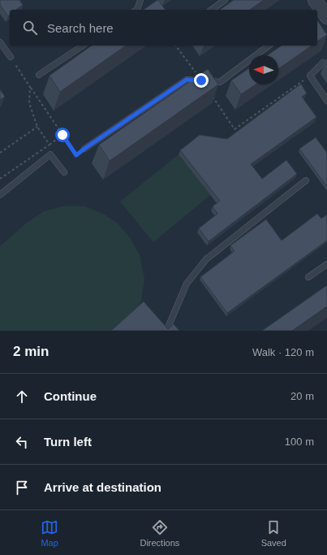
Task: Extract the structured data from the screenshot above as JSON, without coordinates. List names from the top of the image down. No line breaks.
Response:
{"north":"left","page":{"search":"Search here","heading":["2 min","Walk · 120 m"],"list":[["Continue","20 m"],["Turn left","100 m"],"Arrive at destination"],"nav":["Map","Directions","Saved"]}}
